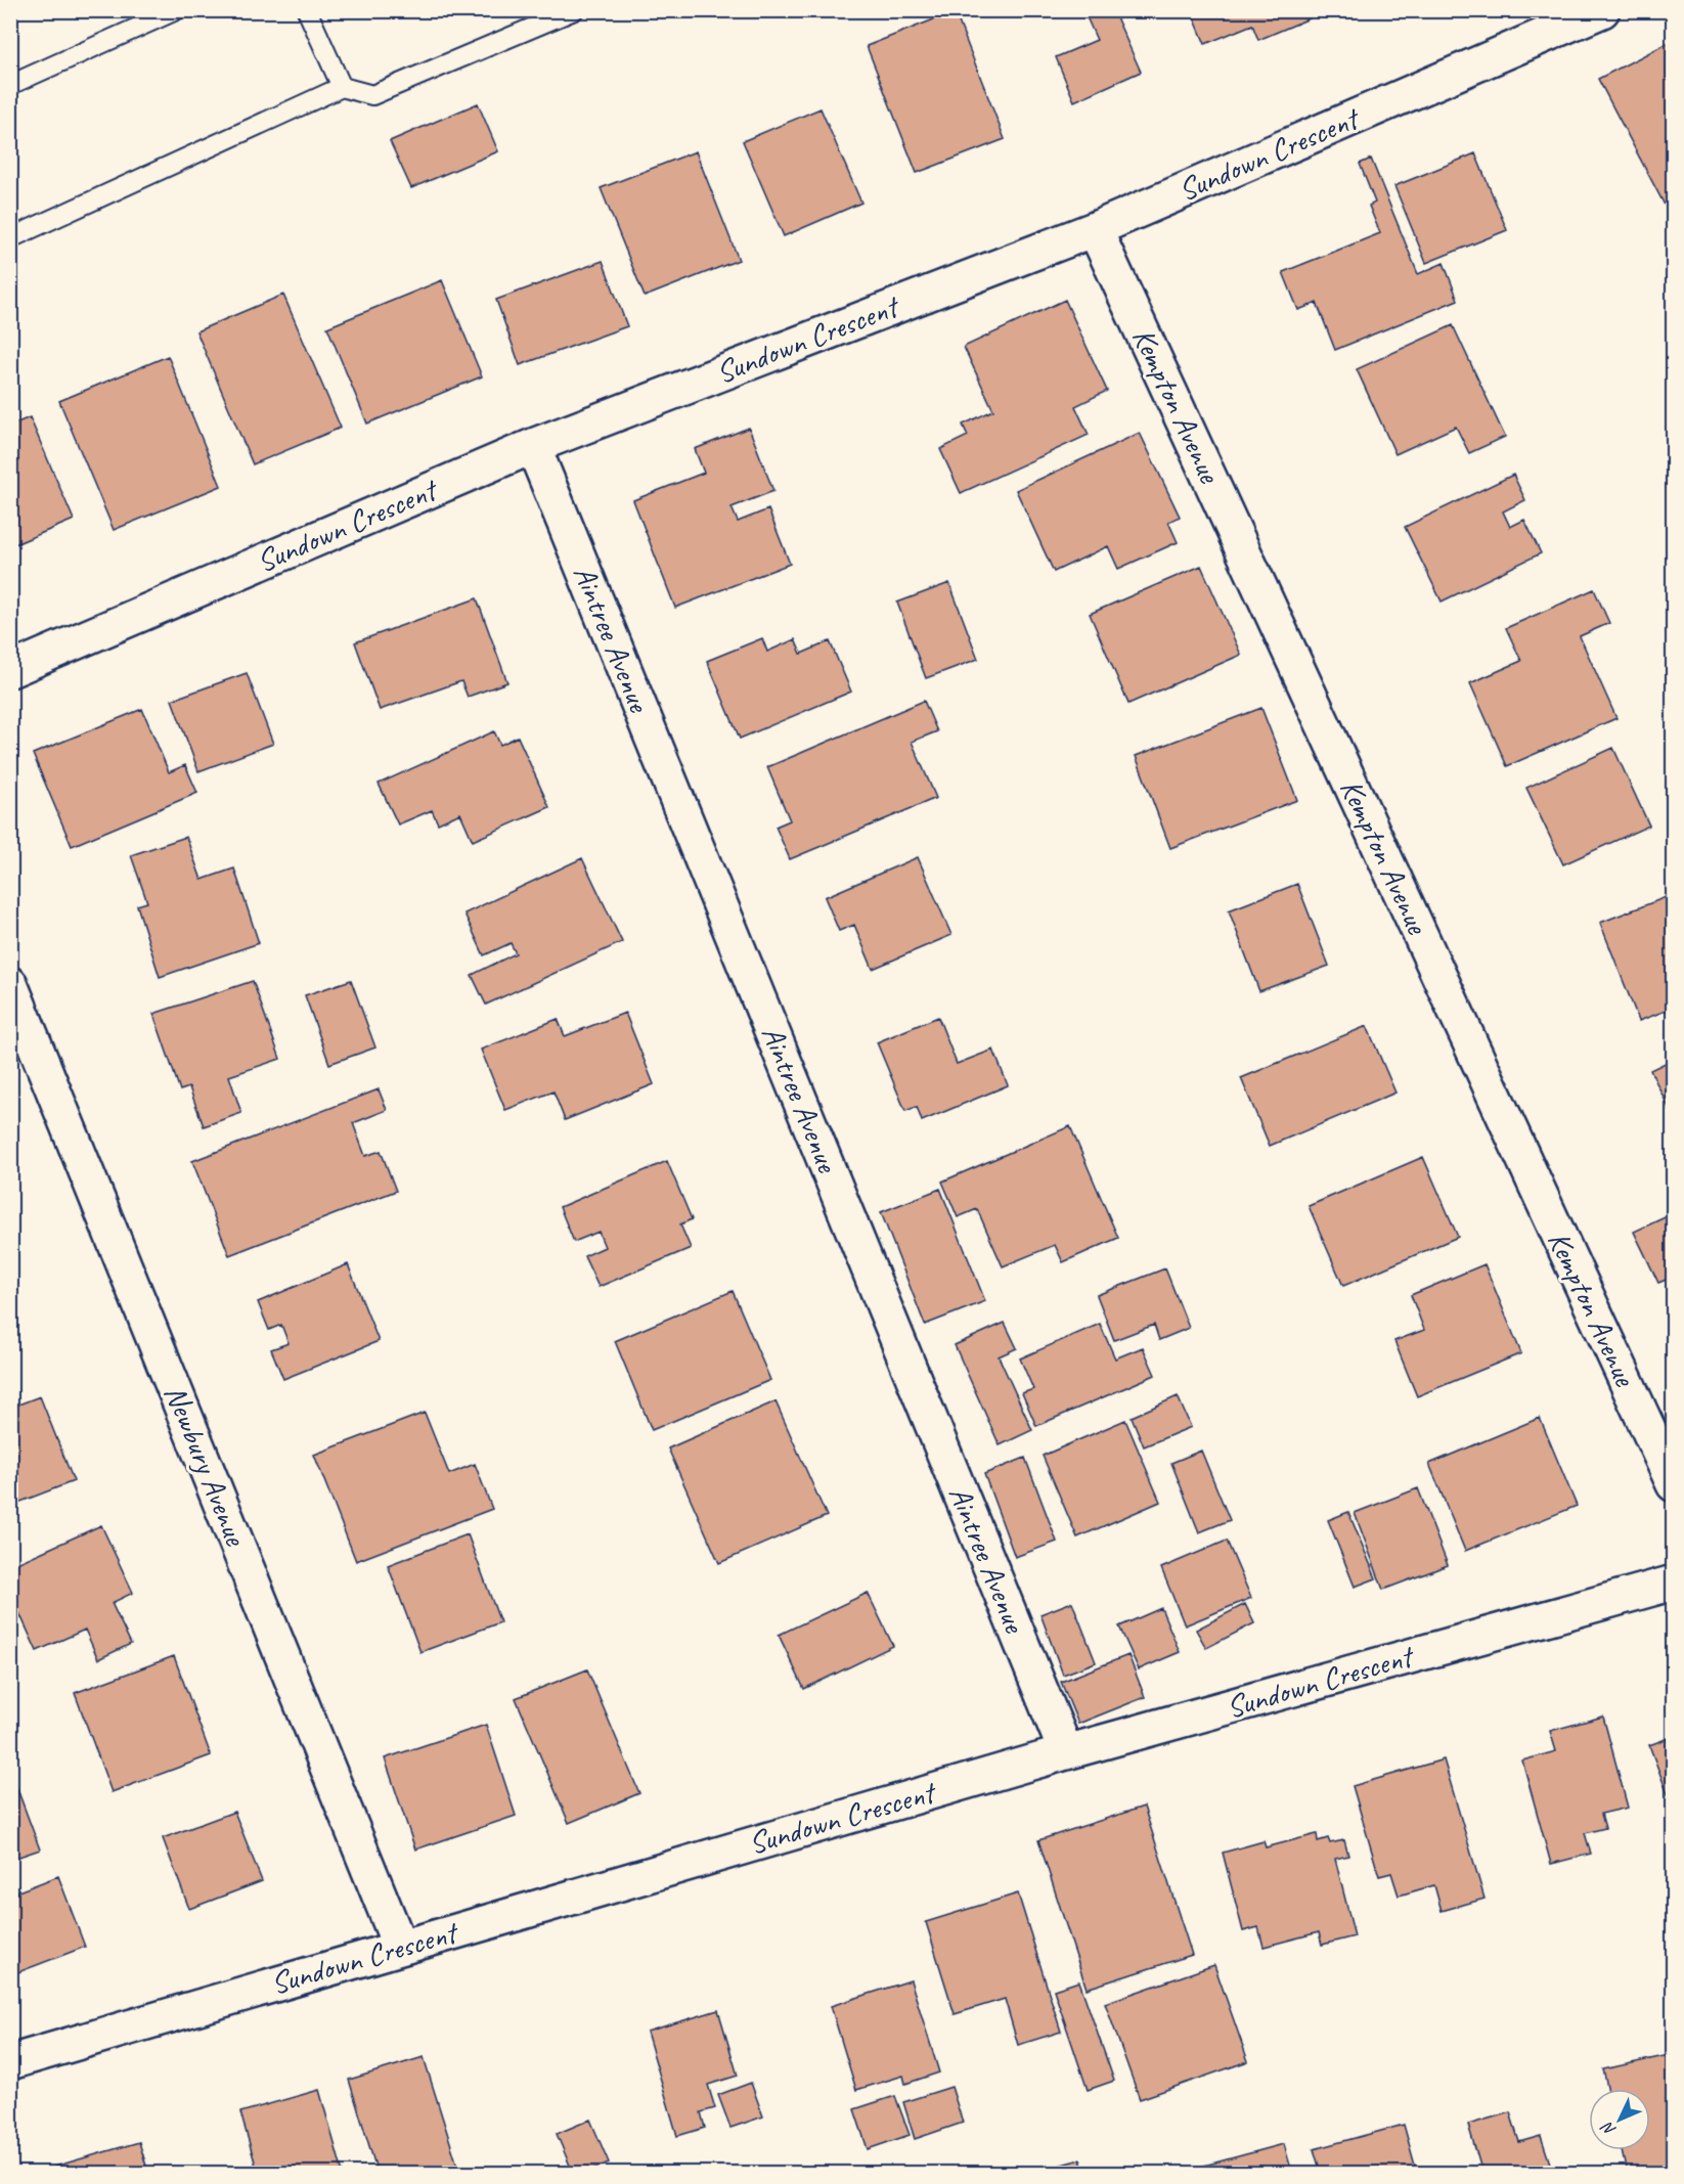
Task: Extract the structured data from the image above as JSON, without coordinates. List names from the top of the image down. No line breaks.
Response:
{"streets":{"street":["Sundown Crescent","Kempton Avenue","Aintree Avenue","Newbury Avenue"]},"crossings":[["Sundown Crescent","Kempton Avenue"],["Sundown Crescent","Aintree Avenue"],["Sundown Crescent","Newbury Avenue"]],"north":"bottom left"}
